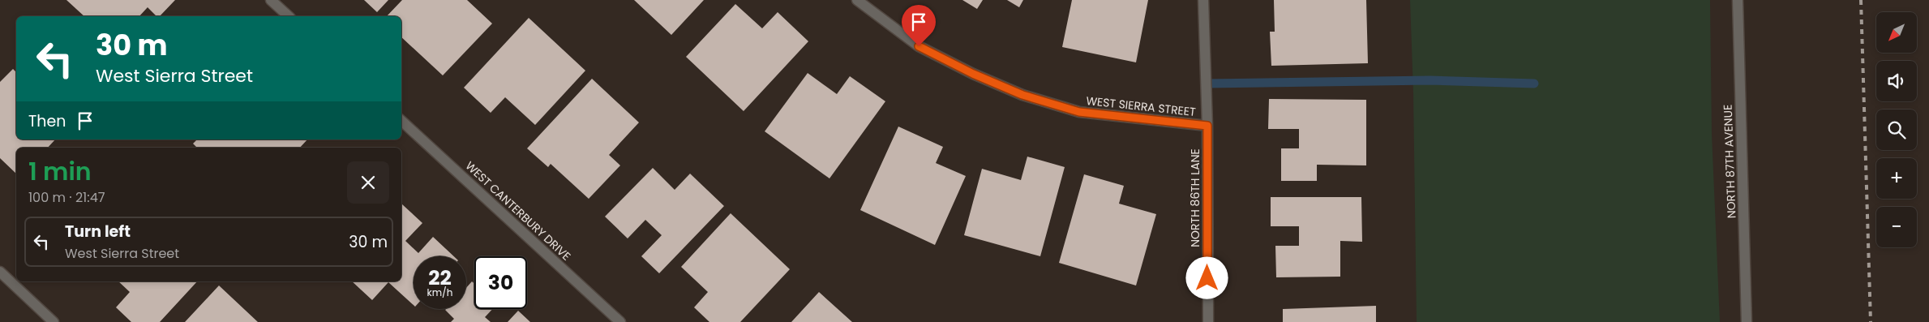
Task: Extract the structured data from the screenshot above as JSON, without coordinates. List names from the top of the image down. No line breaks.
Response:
{"streets":{"street":["WEST SIERRA STREET","NORTH 87TH AVENUE","NORTH 86TH LANE","WEST CANTERBURY DRIVE"]},"crossings":[["WEST SIERRA STREET","NORTH 86TH LANE"]],"north":"bottom left","page":{"map_buttons":["+","−"],"turn":["30 m","West Sierra Street"],"then":"Then","heading":["1 min","100 m · 21:47"],"list":[{"name":"Turn left","note":"West Sierra Street","value":"30 m"}],"speed":"22 km/h","limit":"30"}}
